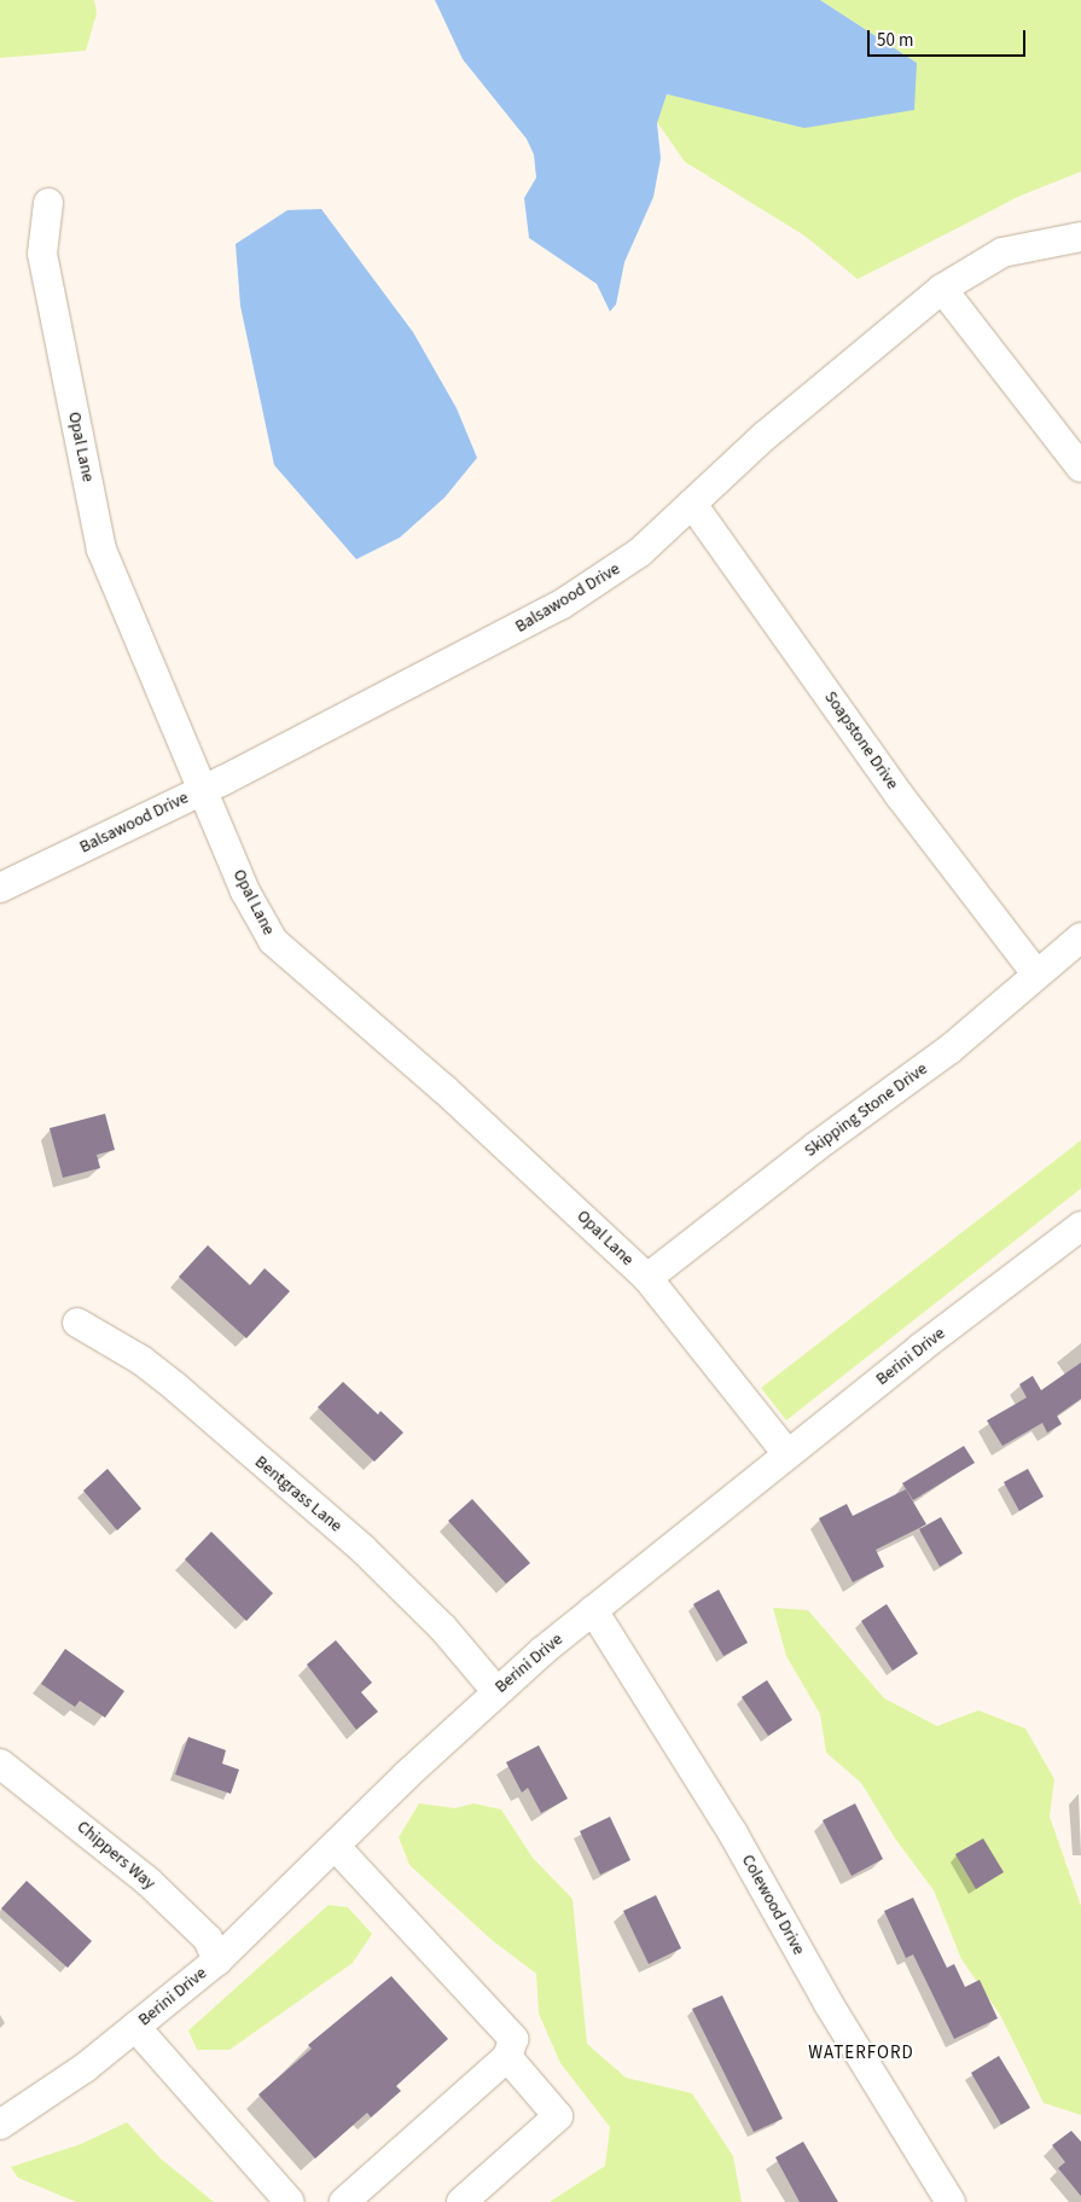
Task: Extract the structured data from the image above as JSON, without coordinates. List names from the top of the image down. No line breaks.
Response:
{"streets":{"street":["Opal Lane","Balsawood Drive","Soapstone Drive","Skipping Stone Drive","Berini Drive","Bentgrass Lane","Chippers Way","Colewood Drive"]},"crossings":[["Opal Lane","Balsawood Drive"],["Opal Lane","Skipping Stone Drive"],["Opal Lane","Berini Drive"],["Balsawood Drive","Soapstone Drive"],["Soapstone Drive","Skipping Stone Drive"],["Berini Drive","Bentgrass Lane"],["Berini Drive","Chippers Way"],["Berini Drive","Colewood Drive"]],"districts":["WATERFORD"],"scale_bar":"50 m"}
